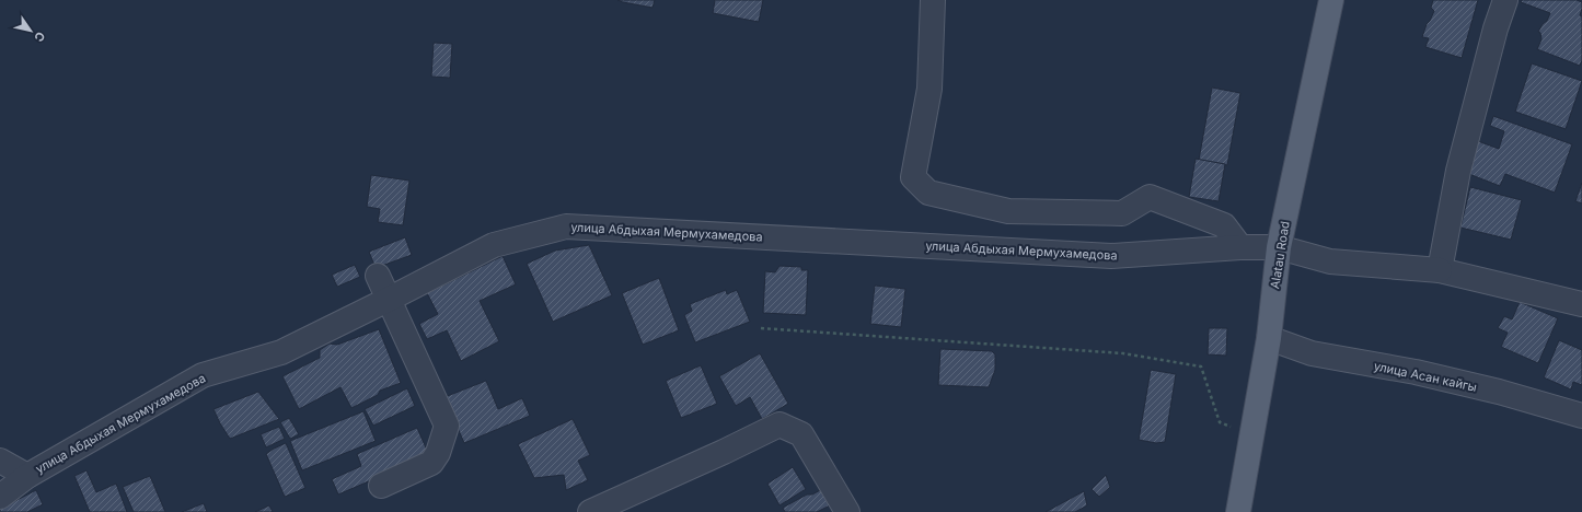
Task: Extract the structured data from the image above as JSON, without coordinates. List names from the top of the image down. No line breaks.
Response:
{"streets":{"main road":["Alatau Road"],"street":["улица Абдыхая Мермухамедова","улица Асан кайгы"]},"crossings":[["улица Абдыхая Мермухамедова","Alatau Road"],["Alatau Road","улица Асан кайгы"]],"north":"bottom right"}
